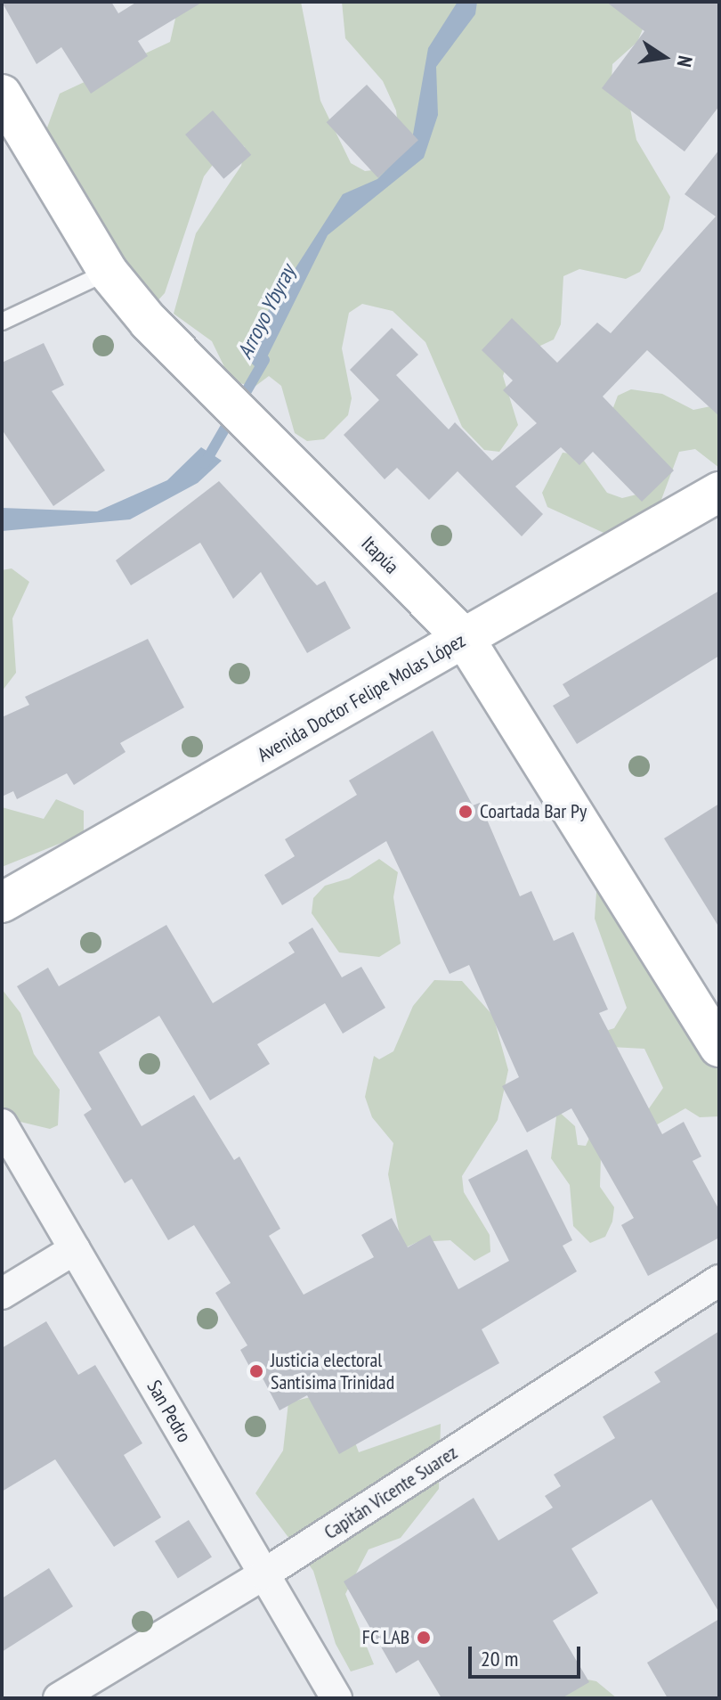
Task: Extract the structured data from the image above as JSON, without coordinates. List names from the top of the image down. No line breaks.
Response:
{"streets":{"street":["Itapúa","Avenida Doctor Felipe Molas López","San Pedro","Capitán Vicente Suarez"]},"crossings":[["Itapúa","Avenida Doctor Felipe Molas López"],["San Pedro","Capitán Vicente Suarez"]],"water":["Arroyo Ybyray"],"places":["Coartada Bar Py","Justicia electoral Santisima Trinidad","FC LAB"],"scale_bar":"20 m","north":"right"}
